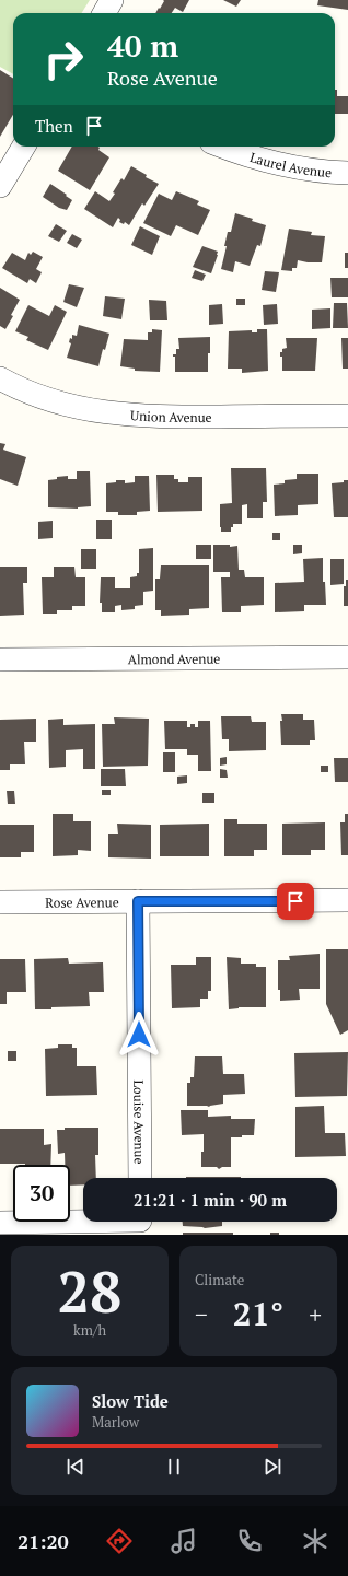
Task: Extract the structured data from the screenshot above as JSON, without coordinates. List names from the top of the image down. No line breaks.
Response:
{"streets":{"street":["Laurel Avenue","Union Avenue","Almond Avenue","Rose Avenue","Louise Avenue"]},"crossings":[["Rose Avenue","Louise Avenue"]],"page":{"turn":["40 m","Rose Avenue"],"then":"Then","limit":"30","trip":"21:21 · 1 min · 90 m","tile":[["28","km/h"],"Climate"],"heat":["−","21°","+"],"song":["Slow Tide","Marlow"],"tabs":"21:20"}}
